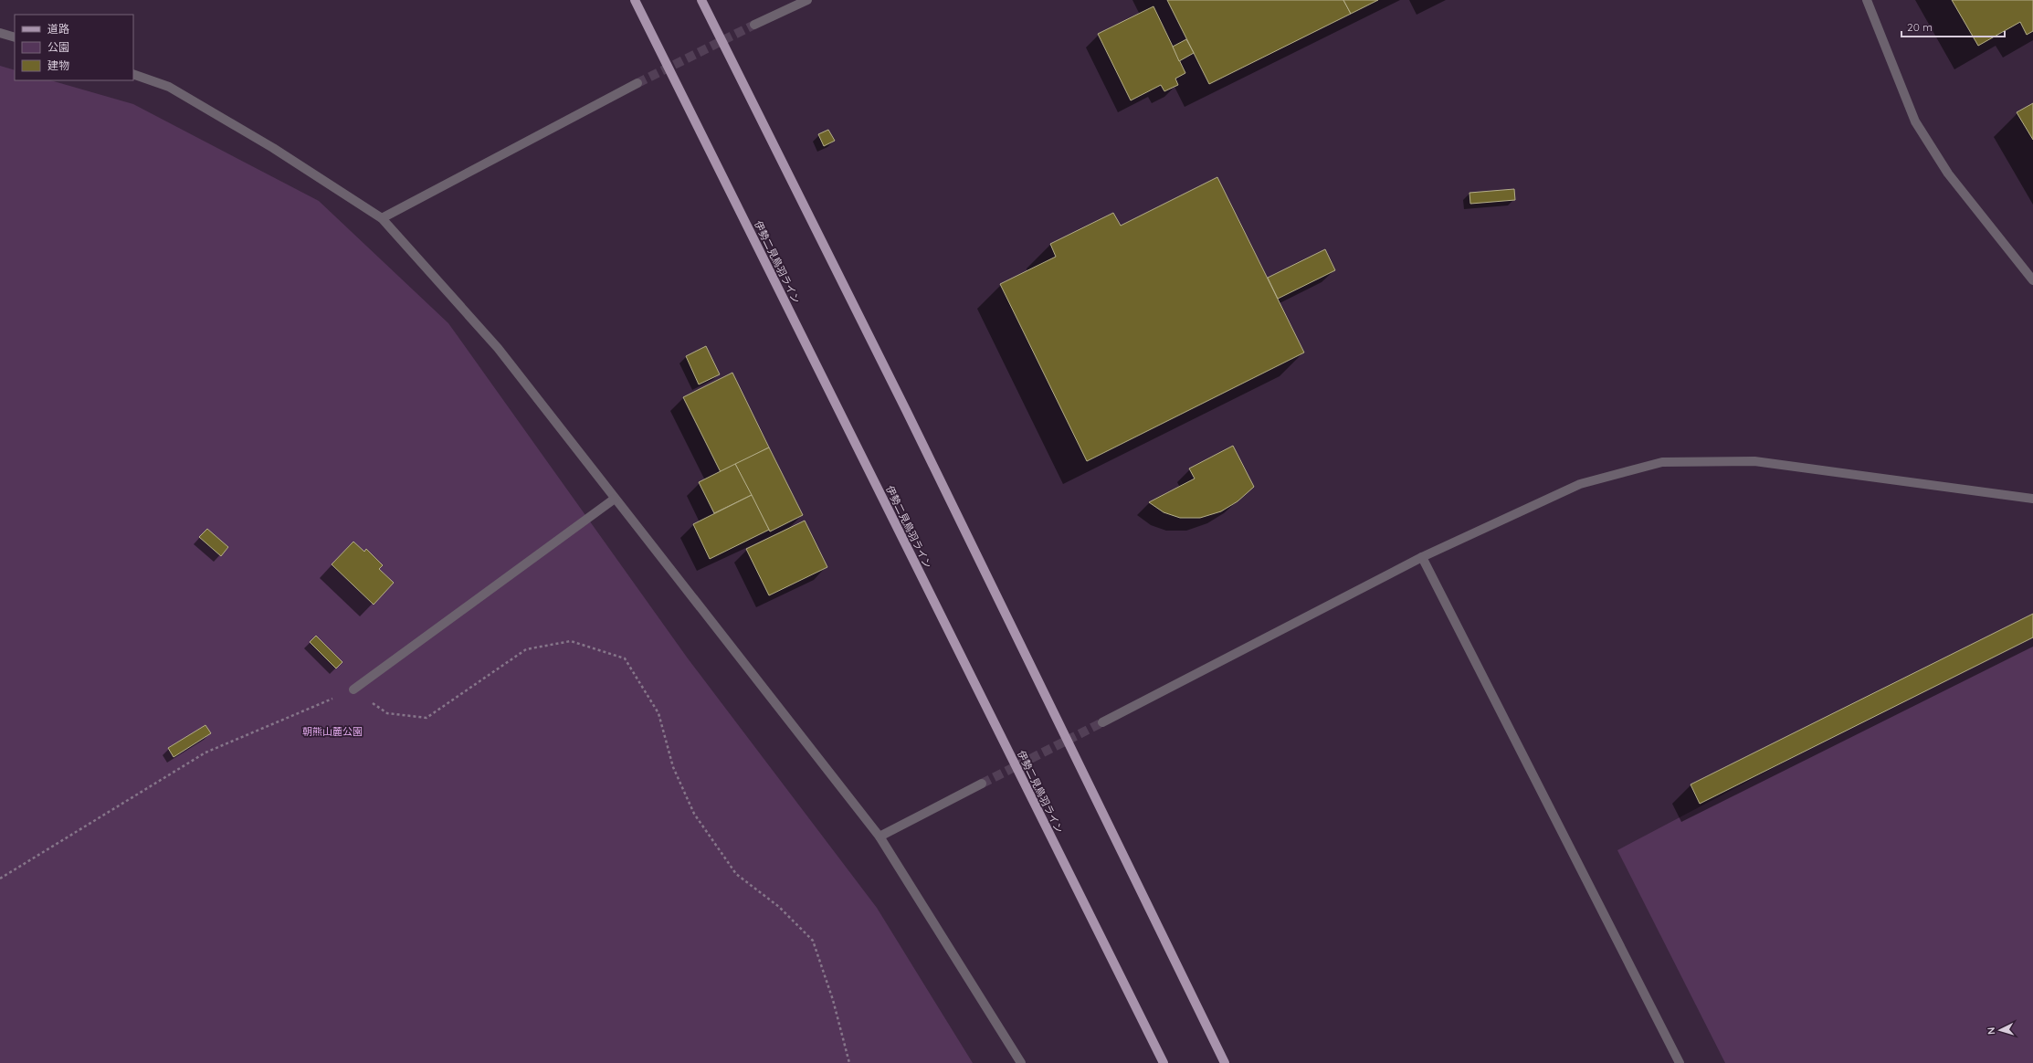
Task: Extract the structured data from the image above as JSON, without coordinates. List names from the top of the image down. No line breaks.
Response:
{"streets":{"main road":["伊勢二見鳥羽ライン"]},"parks":["朝熊山麓公園"],"legend":["道路","公園","建物"],"scale_bar":"20 m","north":"left"}
